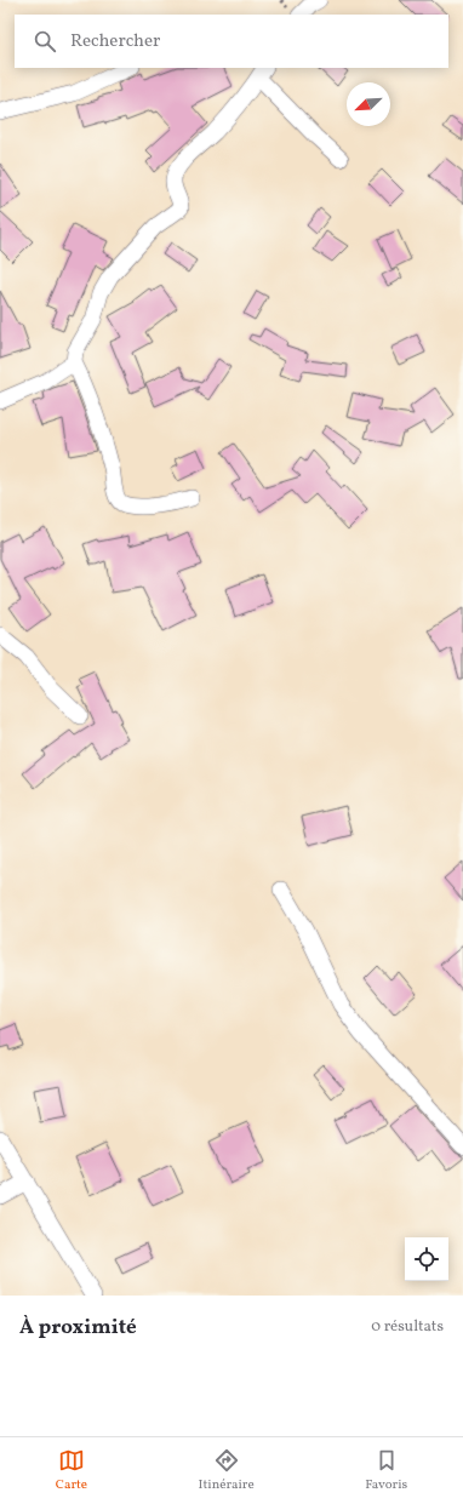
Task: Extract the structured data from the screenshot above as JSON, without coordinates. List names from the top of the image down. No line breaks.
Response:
{"north":"bottom left","page":{"search":"Rechercher","heading":["À proximité","0 résultats"],"nav":["Carte","Itinéraire","Favoris"]}}
